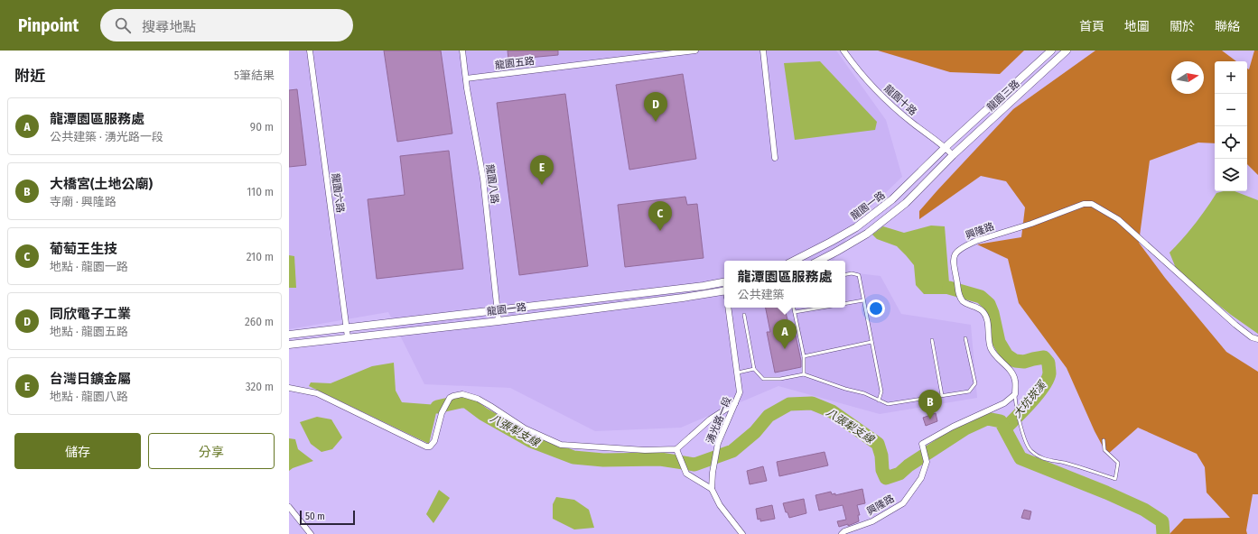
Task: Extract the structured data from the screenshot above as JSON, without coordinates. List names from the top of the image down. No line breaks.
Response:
{"streets":{"street":["龍園五路","龍園三路","龍園十路","龍園八路","龍園六路","龍園一路","興隆路","湧光路一段"]},"crossings":[["龍園五路","龍園八路"],["龍園三路","龍園十路"],["龍園三路","龍園一路"],["龍園十路","龍園一路"],["龍園八路","龍園一路"],["龍園六路","龍園一路"]],"water":["大坑崁溪","八張犁支線"],"scale_bar":"50 m","north":"right","page":{"header":"Pinpoint","search":"搜尋地點","nav":["首頁","地圖","關於","聯絡"],"heading":["附近","5筆結果"],"map_buttons":["+","−"],"pins":["D","E","C","A","B"],"list":[{"mark":"A","name":"龍潭園區服務處","note":"公共建築 · 湧光路一段","value":"90 m"},{"mark":"B","name":"大橋宮(土地公廟)","note":"寺廟 · 興隆路","value":"110 m"},{"mark":"C","name":"葡萄王生技","note":"地點 · 龍園一路","value":"210 m"},{"mark":"D","name":"同欣電子工業","note":"地點 · 龍園五路","value":"260 m"},{"mark":"E","name":"台灣日鑛金屬","note":"地點 · 龍園八路","value":"320 m"}],"popup":["龍潭園區服務處","公共建築"],"buttons":["儲存","分享"],"scale":"50 m"}}
